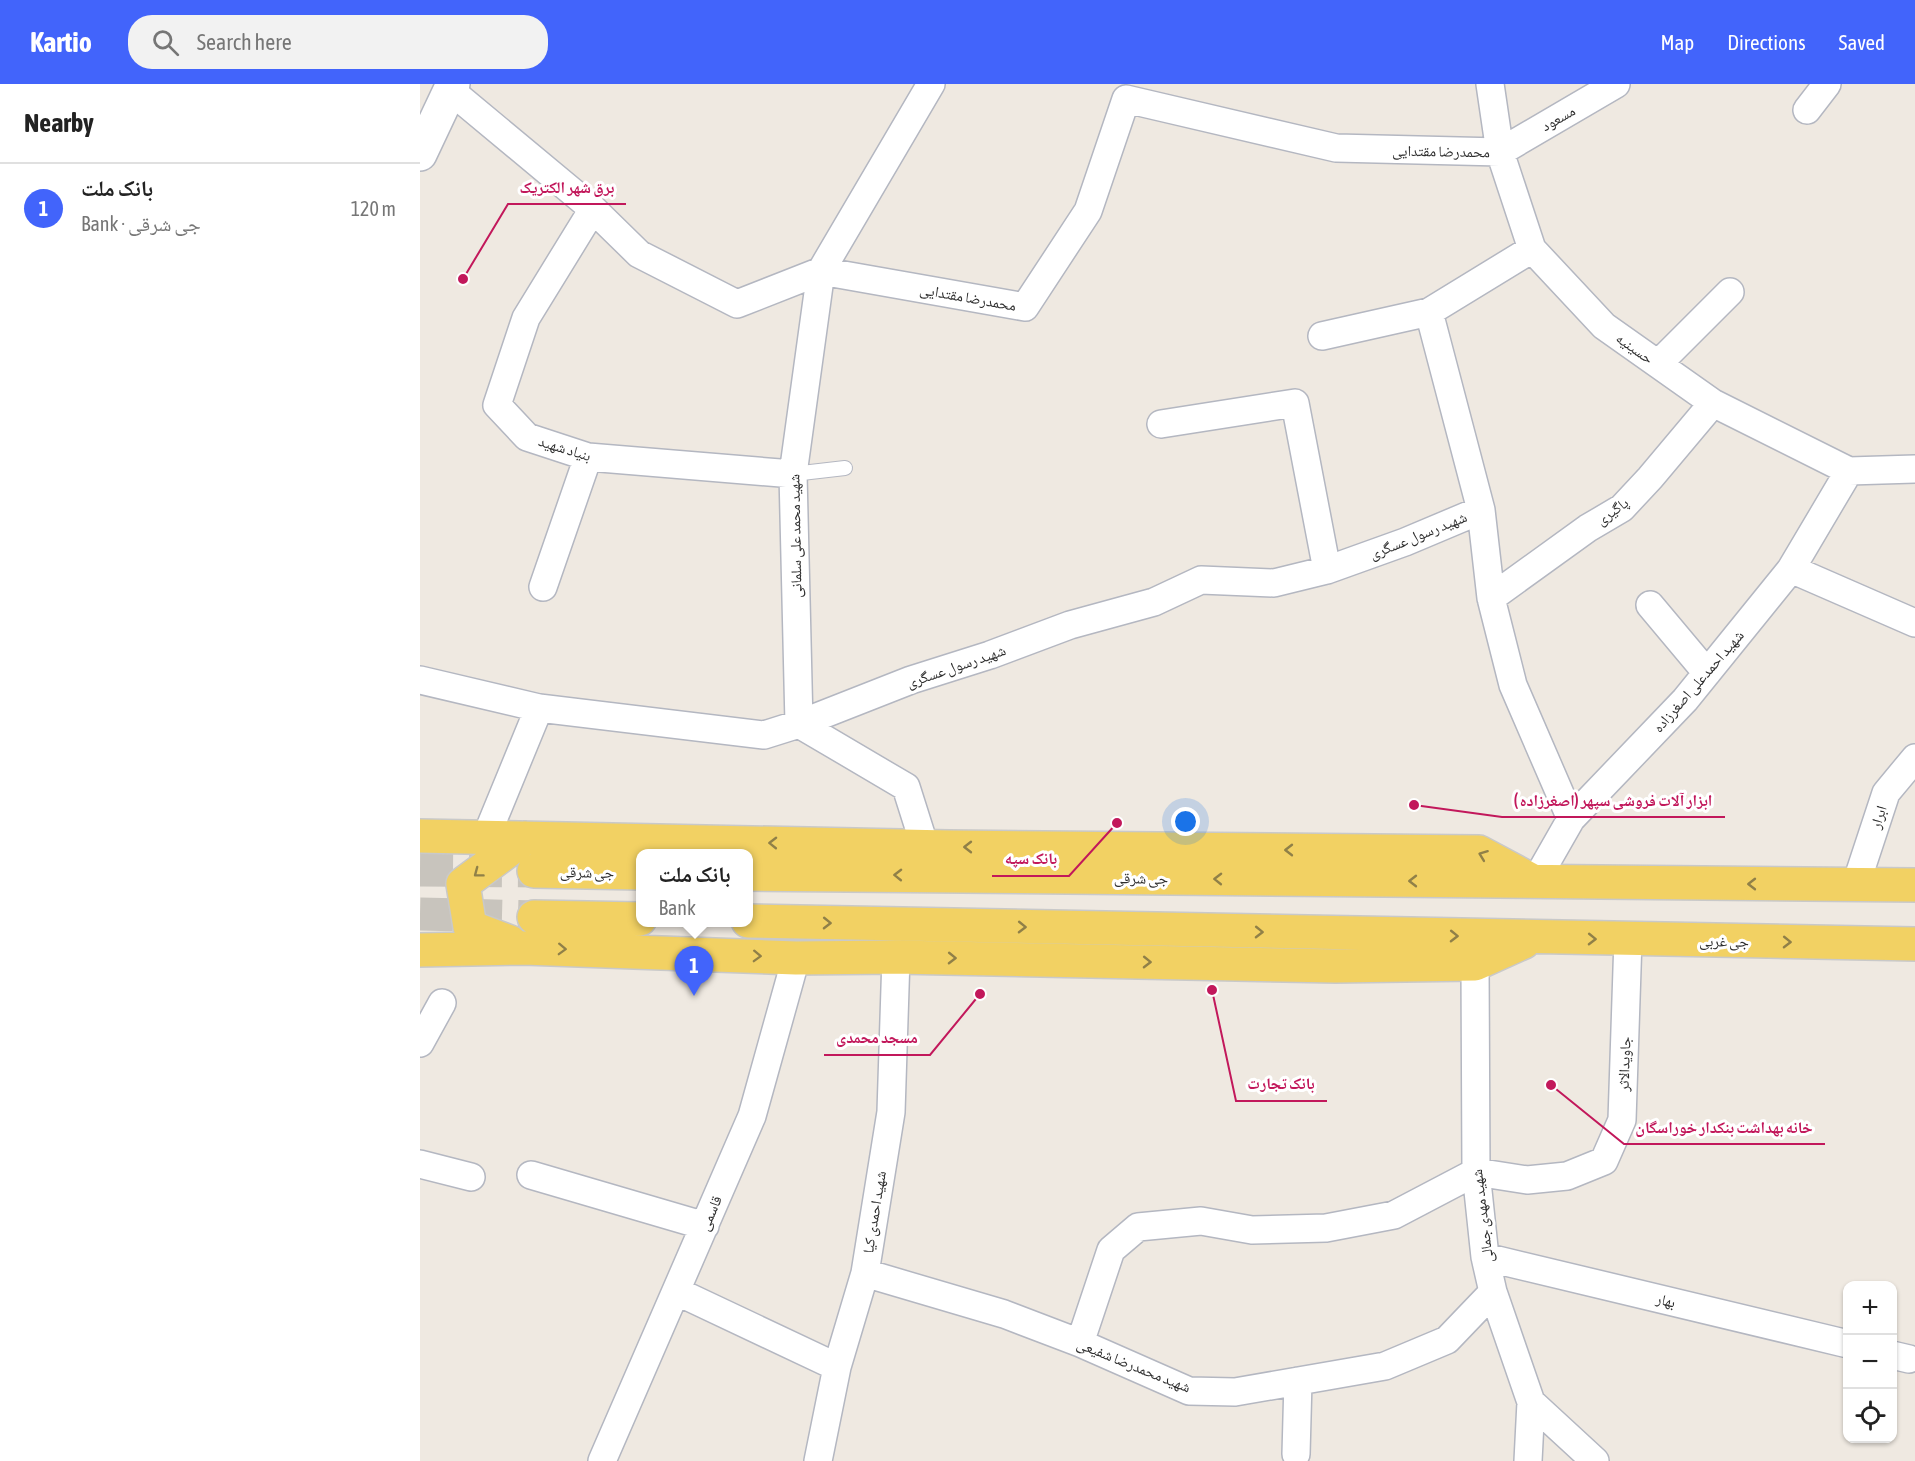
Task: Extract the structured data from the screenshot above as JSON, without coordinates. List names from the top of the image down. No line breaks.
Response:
{"streets":{"main road":["جی شرقی","جی غربی"],"street":["مسعود","محمدرضا مقتدایی","حسینیه","بنیاد شهید","پاگیری","شهید رسول عسگری","شهید محمد علی سلمانی","شهید احمدعلی اصغرزاده","ابرار","جاویدالاثر","شهید احمدی کیا","قاسمی","شهید مهدی جمالی","بهار","شهید محمدرضا شفیعی"]},"crossings":[["مسعود","محمدرضا مقتدایی"],["مسعود","حسینیه"],["محمدرضا مقتدایی","حسینیه"],["محمدرضا مقتدایی","شهید محمد علی سلمانی"],["حسینیه","پاگیری"],["حسینیه","شهید احمدعلی اصغرزاده"],["بنیاد شهید","شهید محمد علی سلمانی"],["شهید رسول عسگری","شهید محمد علی سلمانی"],["شهید احمدعلی اصغرزاده","جی شرقی"],["جی غربی","جاویدالاثر"],["جاویدالاثر","شهید مهدی جمالی"],["شهید احمدی کیا","شهید محمدرضا شفیعی"],["شهید مهدی جمالی","بهار"],["شهید مهدی جمالی","شهید محمدرضا شفیعی"]],"places":["برق شهر الکتریک","ابزار آلات فروشی سپهر (اصغرزاده )","بانک سپه","بانک تجارت","مسجد محمدی","خانه بهداشت بنکدار خوراسگان"],"page":{"header":"Kartio","search":"Search here","nav":["Map","Directions","Saved"],"heading":"Nearby","list":[{"mark":"1","name":"بانک ملت","note":"Bank · جی شرقی","value":"120 m"}],"popup":["بانک ملت","Bank"],"pins":"1","map_buttons":["+","−"]}}
